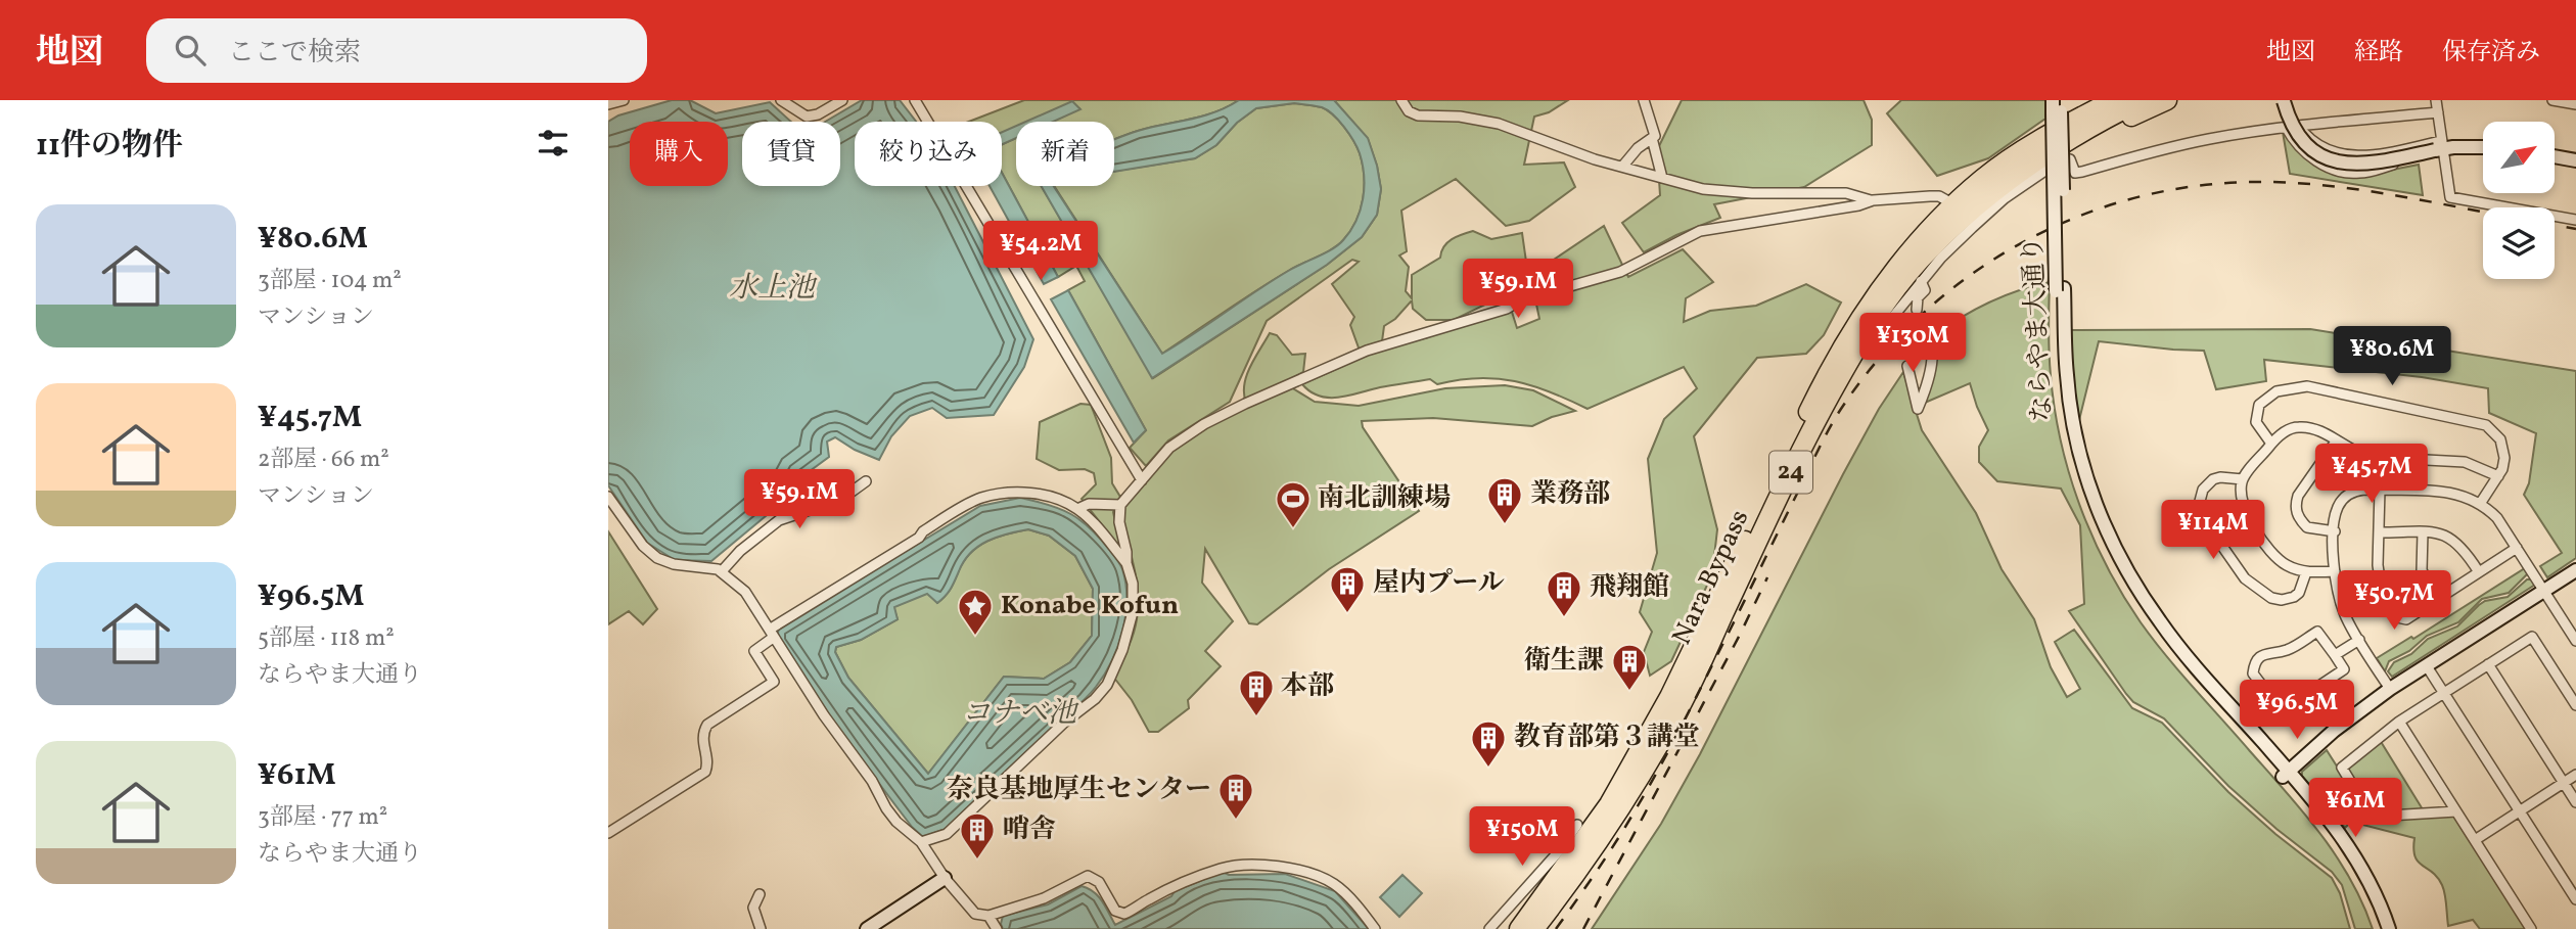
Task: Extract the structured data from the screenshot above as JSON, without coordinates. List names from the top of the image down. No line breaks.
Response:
{"streets":{"highway":["24","Nara Bypass"],"street":["ならやま大通り"]},"crossings":[["24","Nara Bypass"]],"water":["水上池","コナベ池"],"places":{"building":["業務部","屋内プール","飛翔館","衛生課","本部","教育部第３講堂","奈良基地厚生センター","哨舎"],"sports":["南北訓練場"],"place":["Konabe Kofun"]},"north":"top right","page":{"header":"地図","search":"ここで検索","nav":["地図","経路","保存済み"],"heading":"11件の物件","chip":["購入","賃貸","絞り込み","新着"],"list":[{"name":"¥80.6M","note":"3部屋 · 104 m² · マンション"},{"name":"¥45.7M","note":"2部屋 · 66 m² · マンション"},{"name":"¥96.5M","note":"5部屋 · 118 m² · ならやま大通り"},{"name":"¥61M","note":"3部屋 · 77 m² · ならやま大通り"}],"price":["¥54.2M","¥59.1M","¥130M","¥80.6M","¥45.7M","¥59.1M","¥114M","¥50.7M","¥96.5M","¥61M","¥150M"]}}
